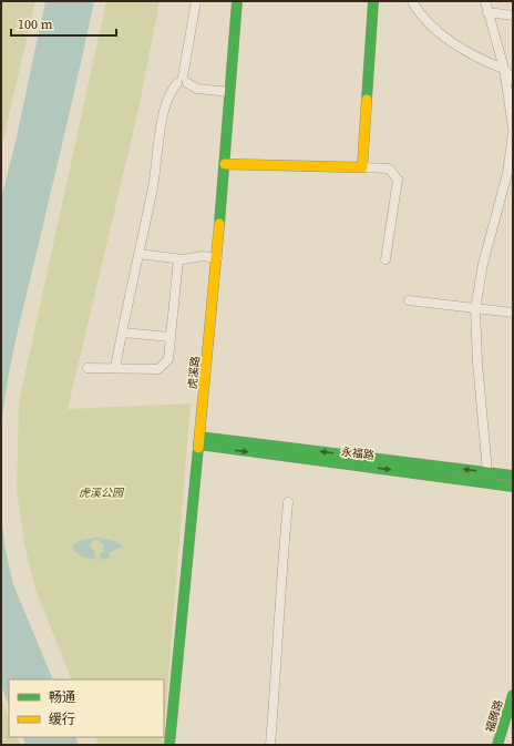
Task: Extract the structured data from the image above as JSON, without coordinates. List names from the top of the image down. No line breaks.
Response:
{"streets":{"street":["虎溪路","永福路","福腾路"]},"crossings":[["虎溪路","永福路"]],"parks":["虎溪公园"],"legend":["畅通","缓行"],"scale_bar":"100 m"}
